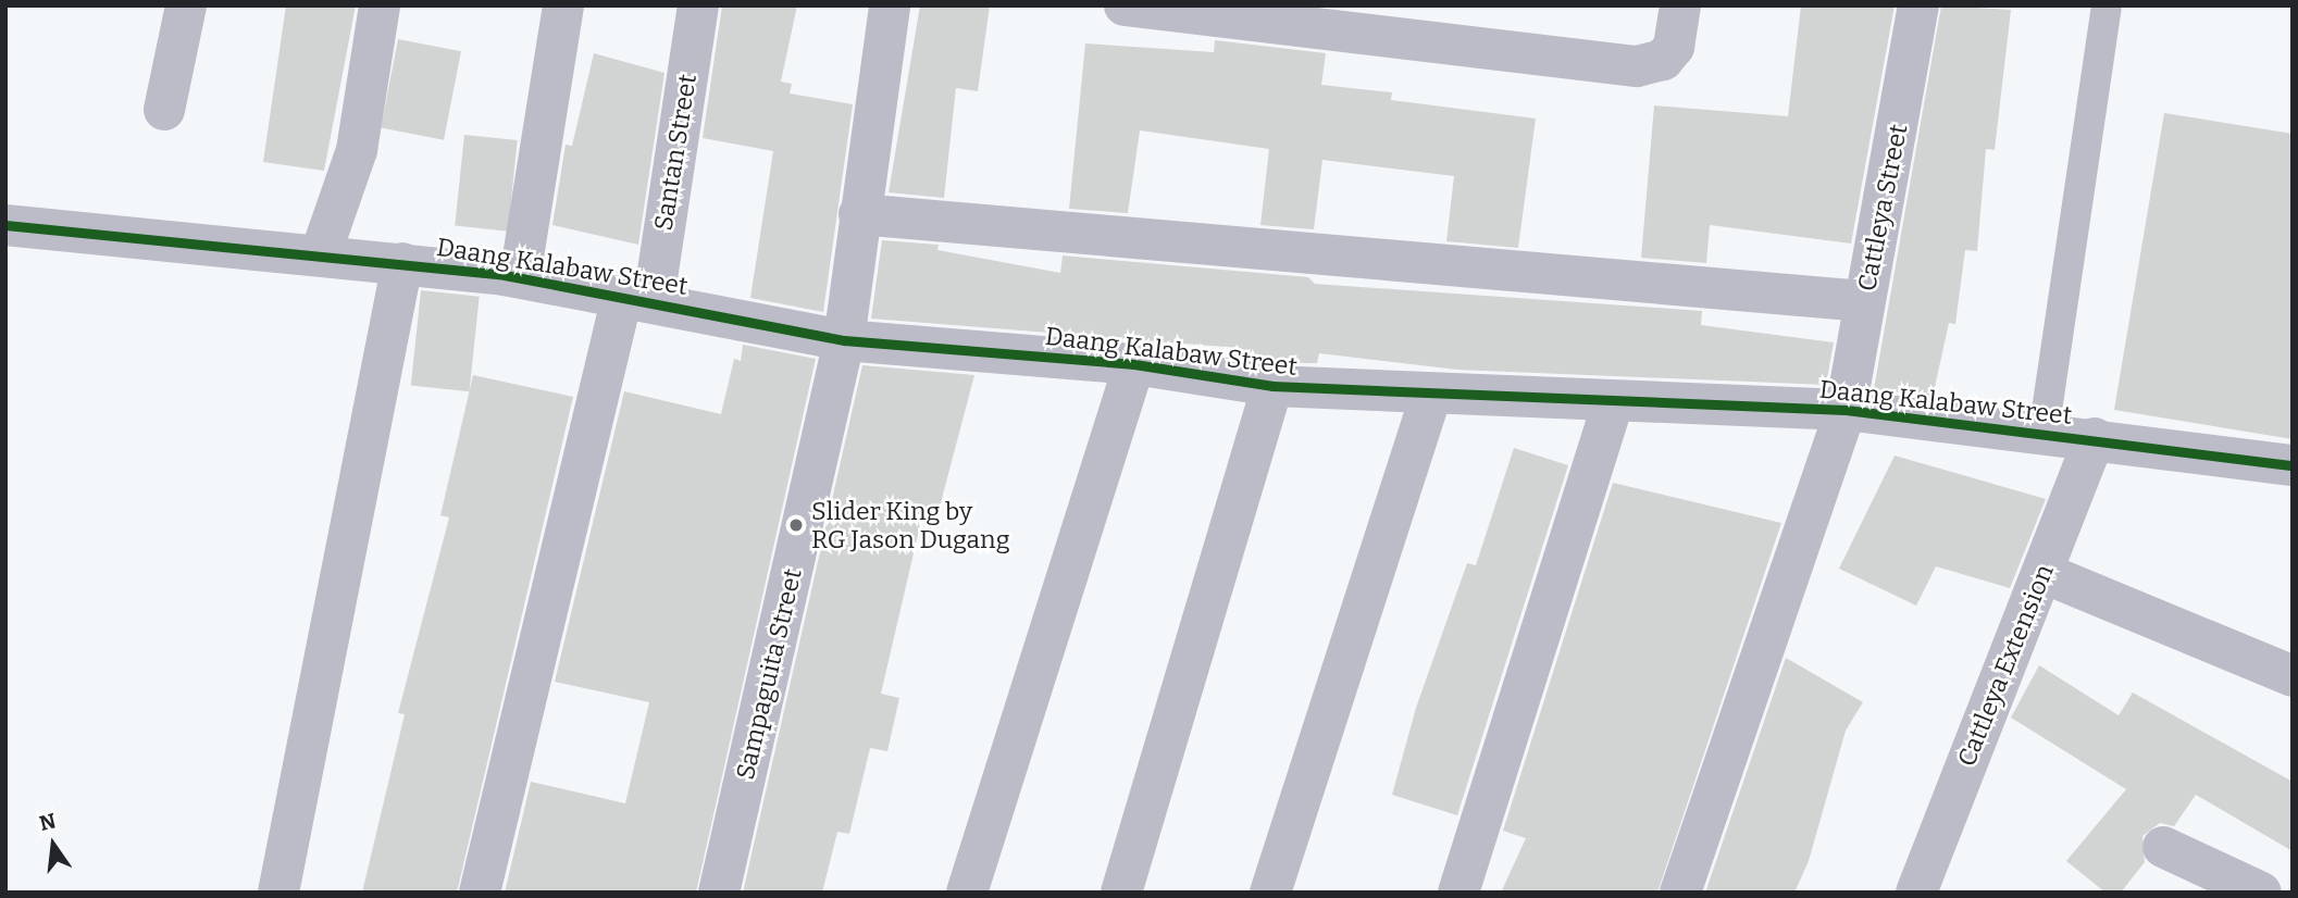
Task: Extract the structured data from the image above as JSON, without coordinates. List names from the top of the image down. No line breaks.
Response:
{"streets":{"street":["Santan Street","Cattleya Street","Daang Kalabaw Street","Cattleya Extension","Sampaguita Street"]},"crossings":[["Santan Street","Daang Kalabaw Street"],["Cattleya Street","Daang Kalabaw Street"],["Daang Kalabaw Street","Cattleya Extension"],["Daang Kalabaw Street","Sampaguita Street"]],"places":["Slider King by RG Jason Dugang"],"north":"top"}
